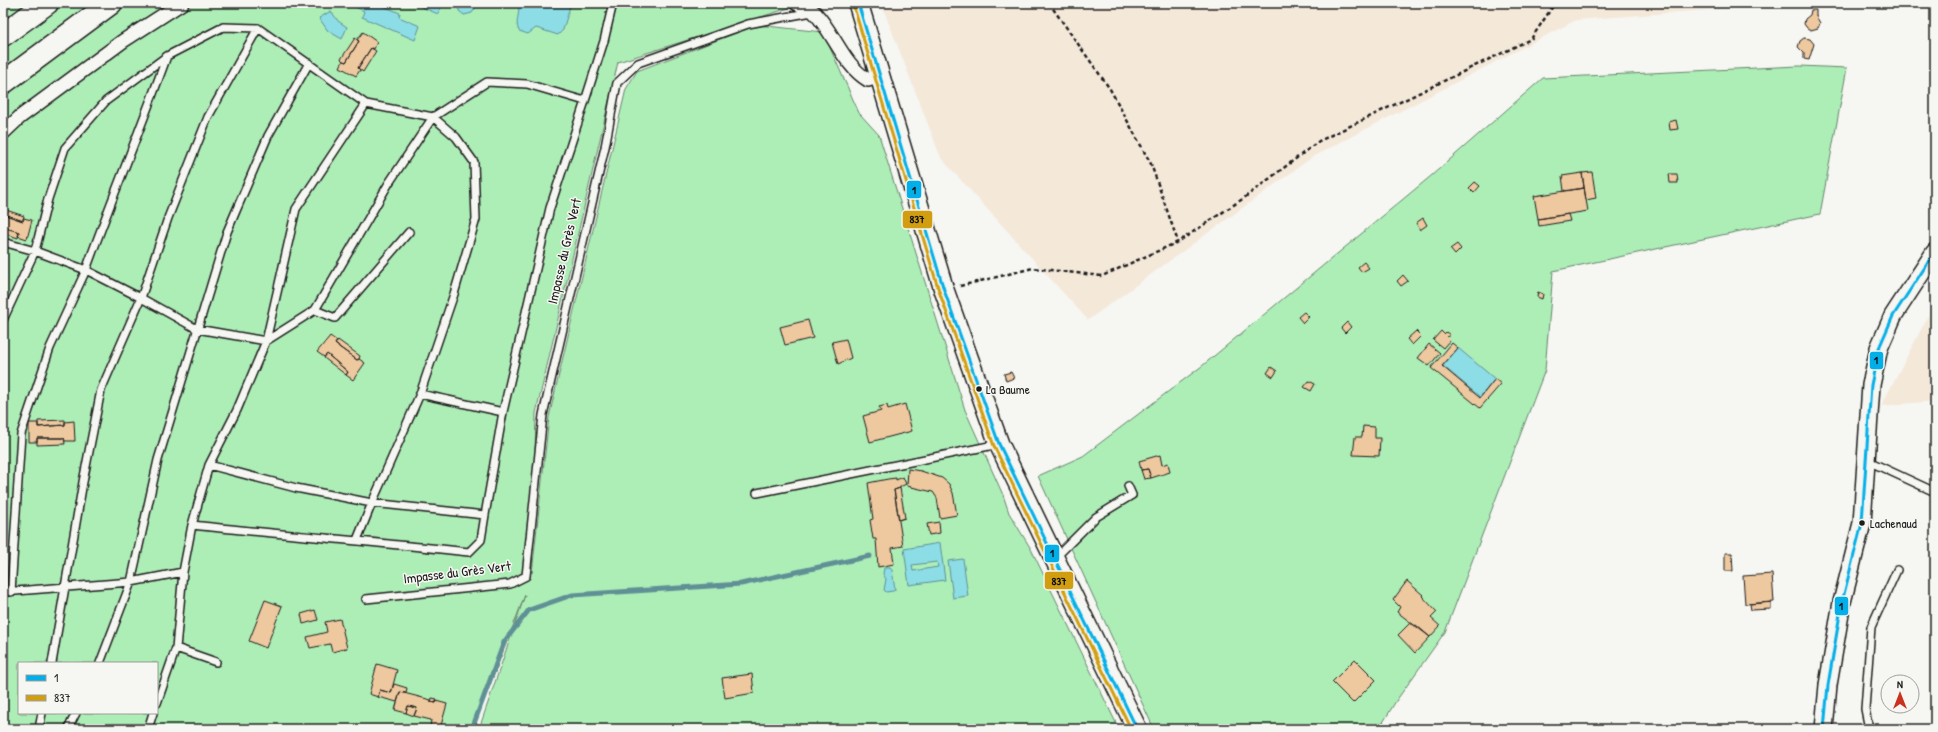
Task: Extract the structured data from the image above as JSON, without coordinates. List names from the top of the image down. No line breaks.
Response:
{"streets":{"lane":["Impasse du Grès Vert"]},"places":["La Baume","Lachenaud"],"lines":["transit line 1","transit line 837"],"legend":["1","837"],"north":"top"}
